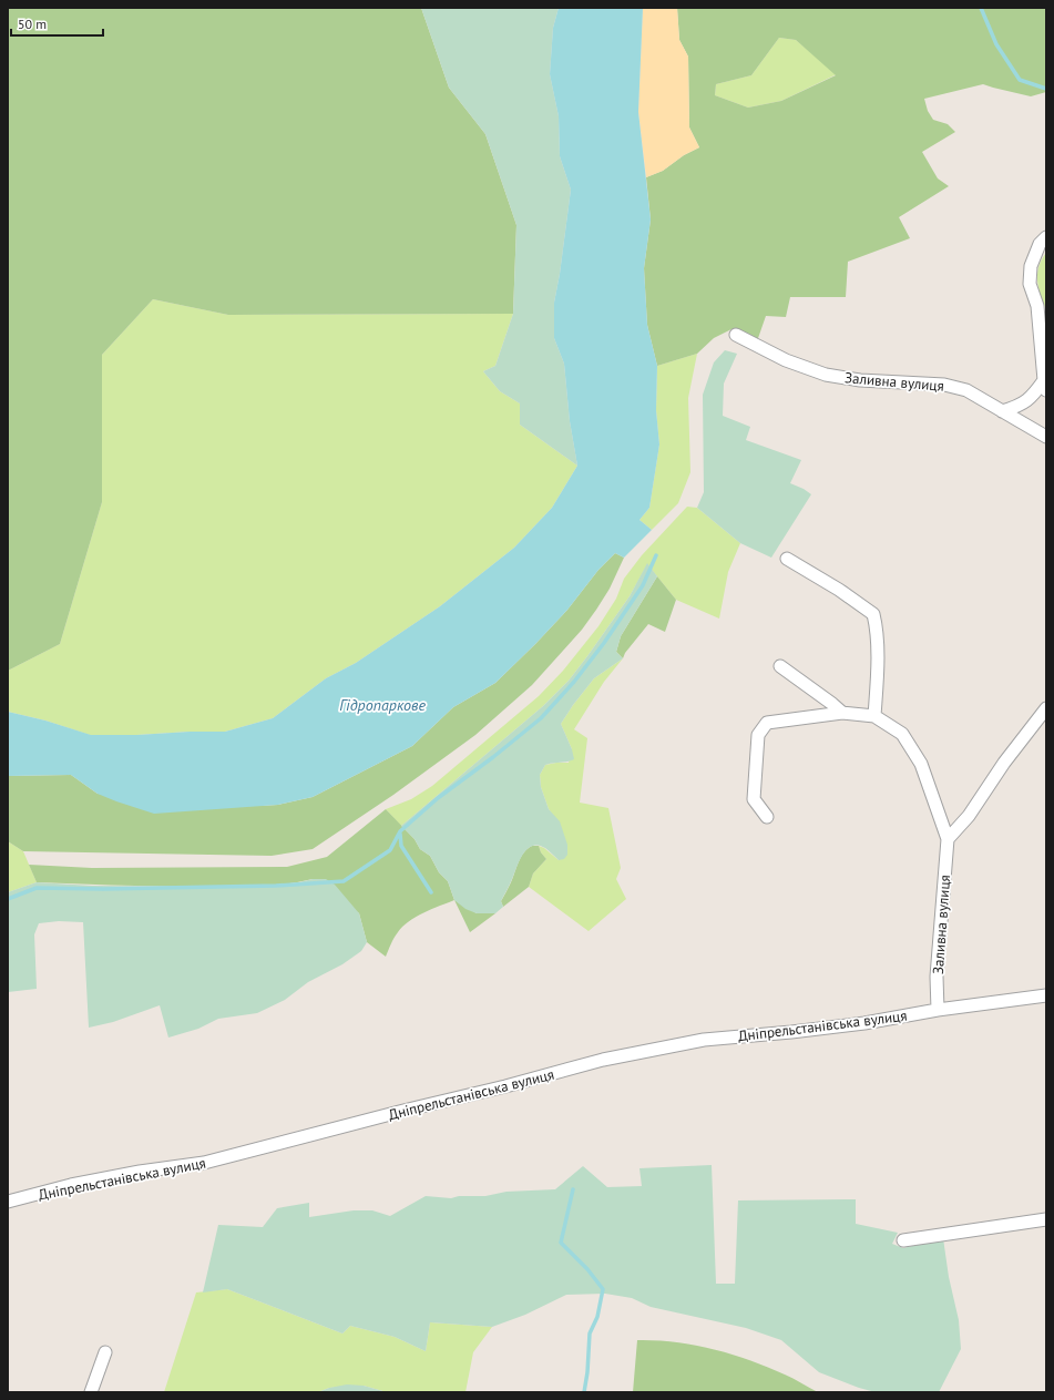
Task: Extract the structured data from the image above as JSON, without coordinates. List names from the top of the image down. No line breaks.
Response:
{"streets":{"street":["Заливна вулиця","Дніпрельстанівська вулиця"]},"crossings":[["Заливна вулиця","Дніпрельстанівська вулиця"]],"water":["Гідропаркове"],"scale_bar":"50 m"}
